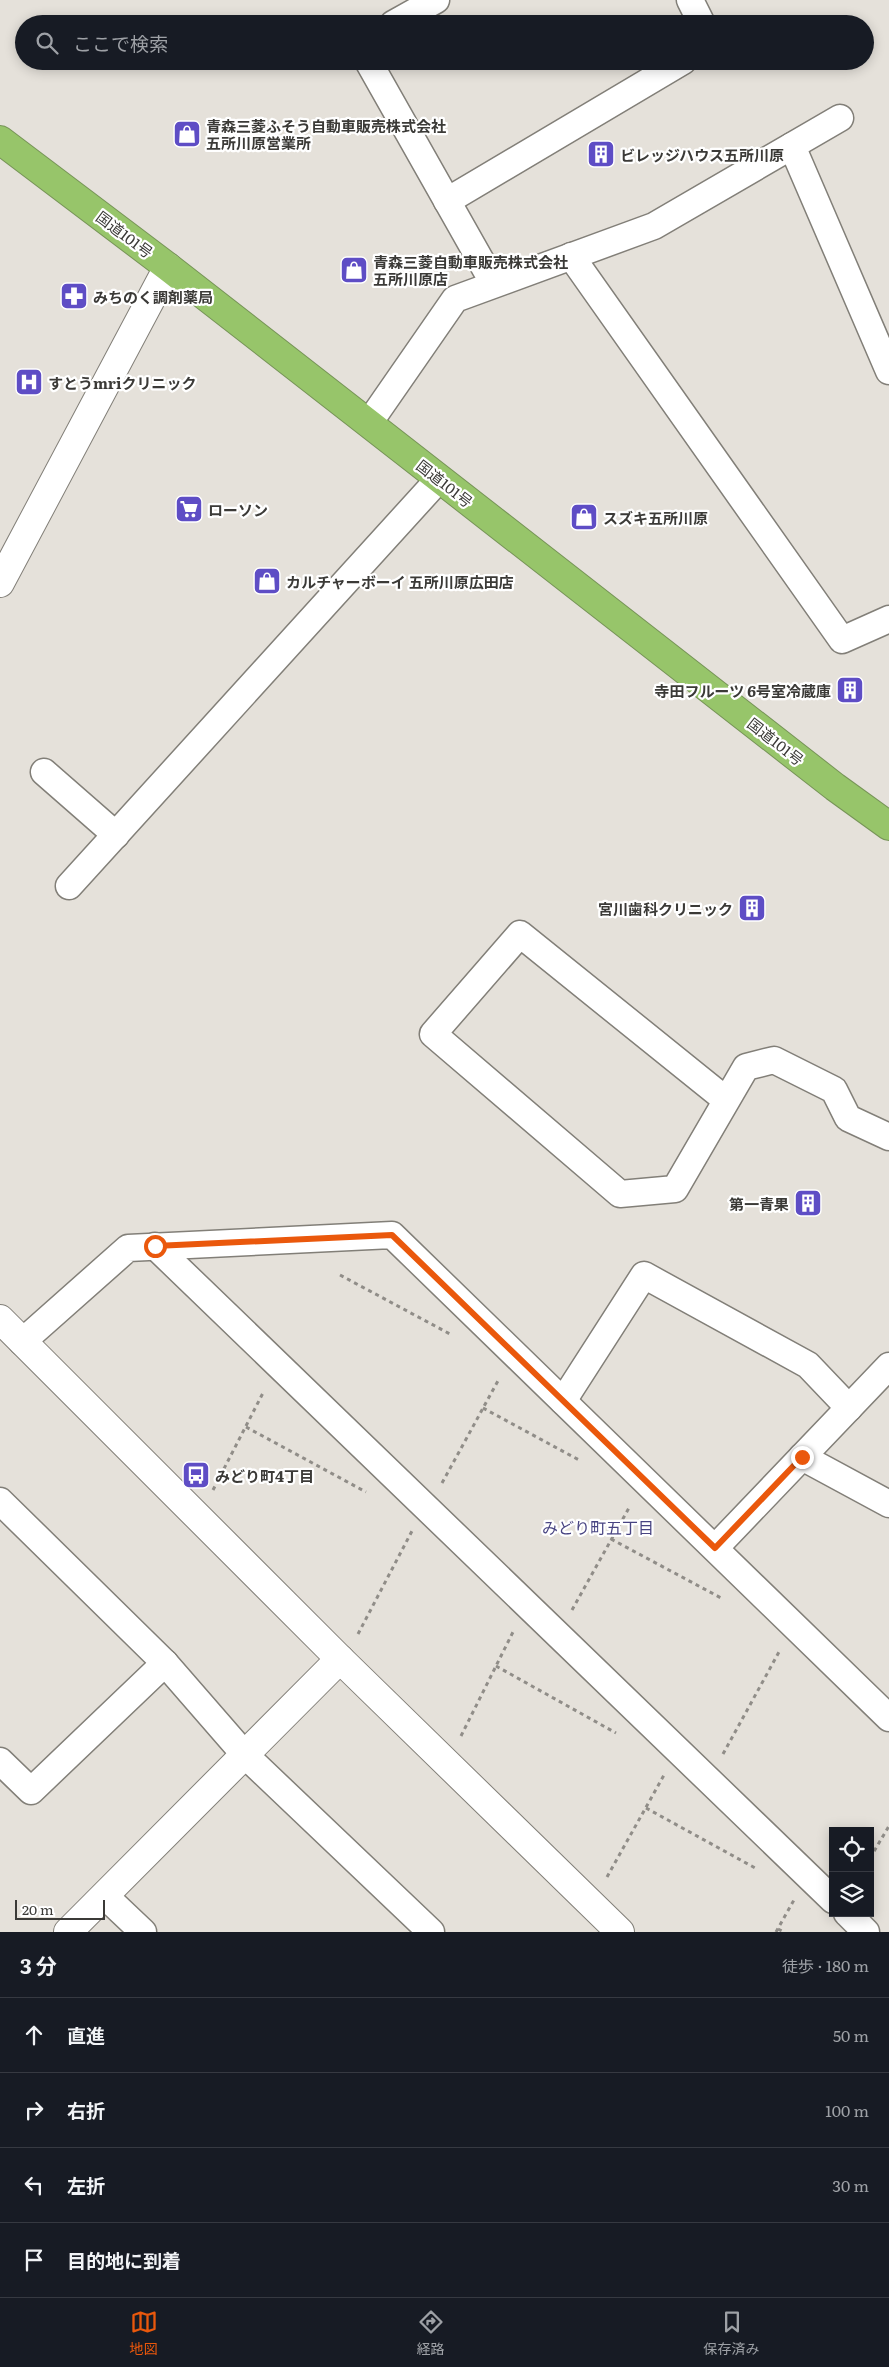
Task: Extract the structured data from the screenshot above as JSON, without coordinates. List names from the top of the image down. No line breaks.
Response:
{"streets":{"highway":["国道101号"]},"districts":["みどり町五丁目"],"places":{"shop":["青森三菱ふそう自動車販売株式会社 五所川原営業所","青森三菱自動車販売株式会社 五所川原店","スズキ五所川原","カルチャーボーイ 五所川原広田店"],"building":["ビレッジハウス五所川原","寺田フルーツ 6号室冷蔵庫","宮川歯科クリニック","第一青果"],"pharmacy":["みちのく調剤薬局"],"hospital":["すとうmriクリニック"],"supermarket":["ローソン"],"bus stop":["みどり町4丁目"]},"scale_bar":"20 m","page":{"search":"ここで検索","scale":"20 m","heading":["3 分","徒歩 · 180 m"],"list":[["直進","50 m"],["右折","100 m"],["左折","30 m"],"目的地に到着"],"nav":["地図","経路","保存済み"]}}
